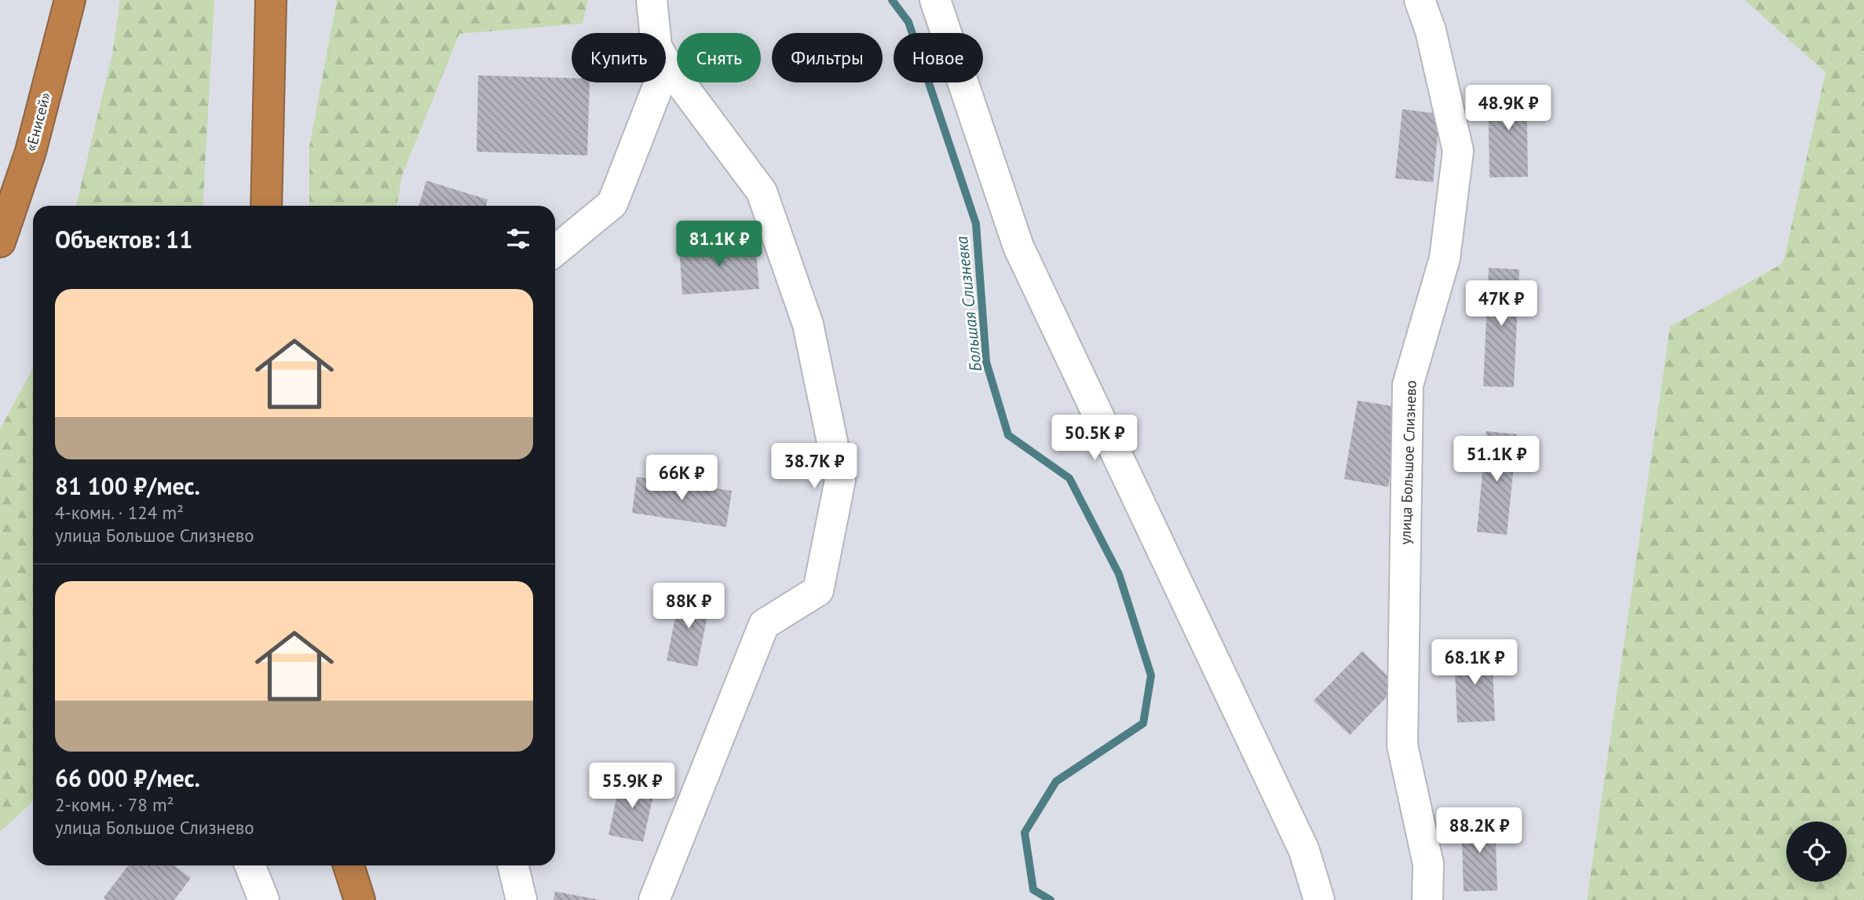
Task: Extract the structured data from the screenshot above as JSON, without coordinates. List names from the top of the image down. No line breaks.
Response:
{"streets":{"highway":["«Енисей»"],"street":["улица Большое Слизнево"]},"water":["Большая Слизневка"],"page":{"chip":["Купить","Снять","Фильтры","Новое"],"price":["48.9K ₽","81.1K ₽","47K ₽","50.5K ₽","51.1K ₽","38.7K ₽","66K ₽","88K ₽","68.1K ₽","55.9K ₽","88.2K ₽"],"heading":"Объектов: 11","list":[{"name":"81 100 ₽/мес.","note":"4-комн. · 124 m² · улица Большое Слизнево"},{"name":"66 000 ₽/мес.","note":"2-комн. · 78 m² · улица Большое Слизнево"}]}}
